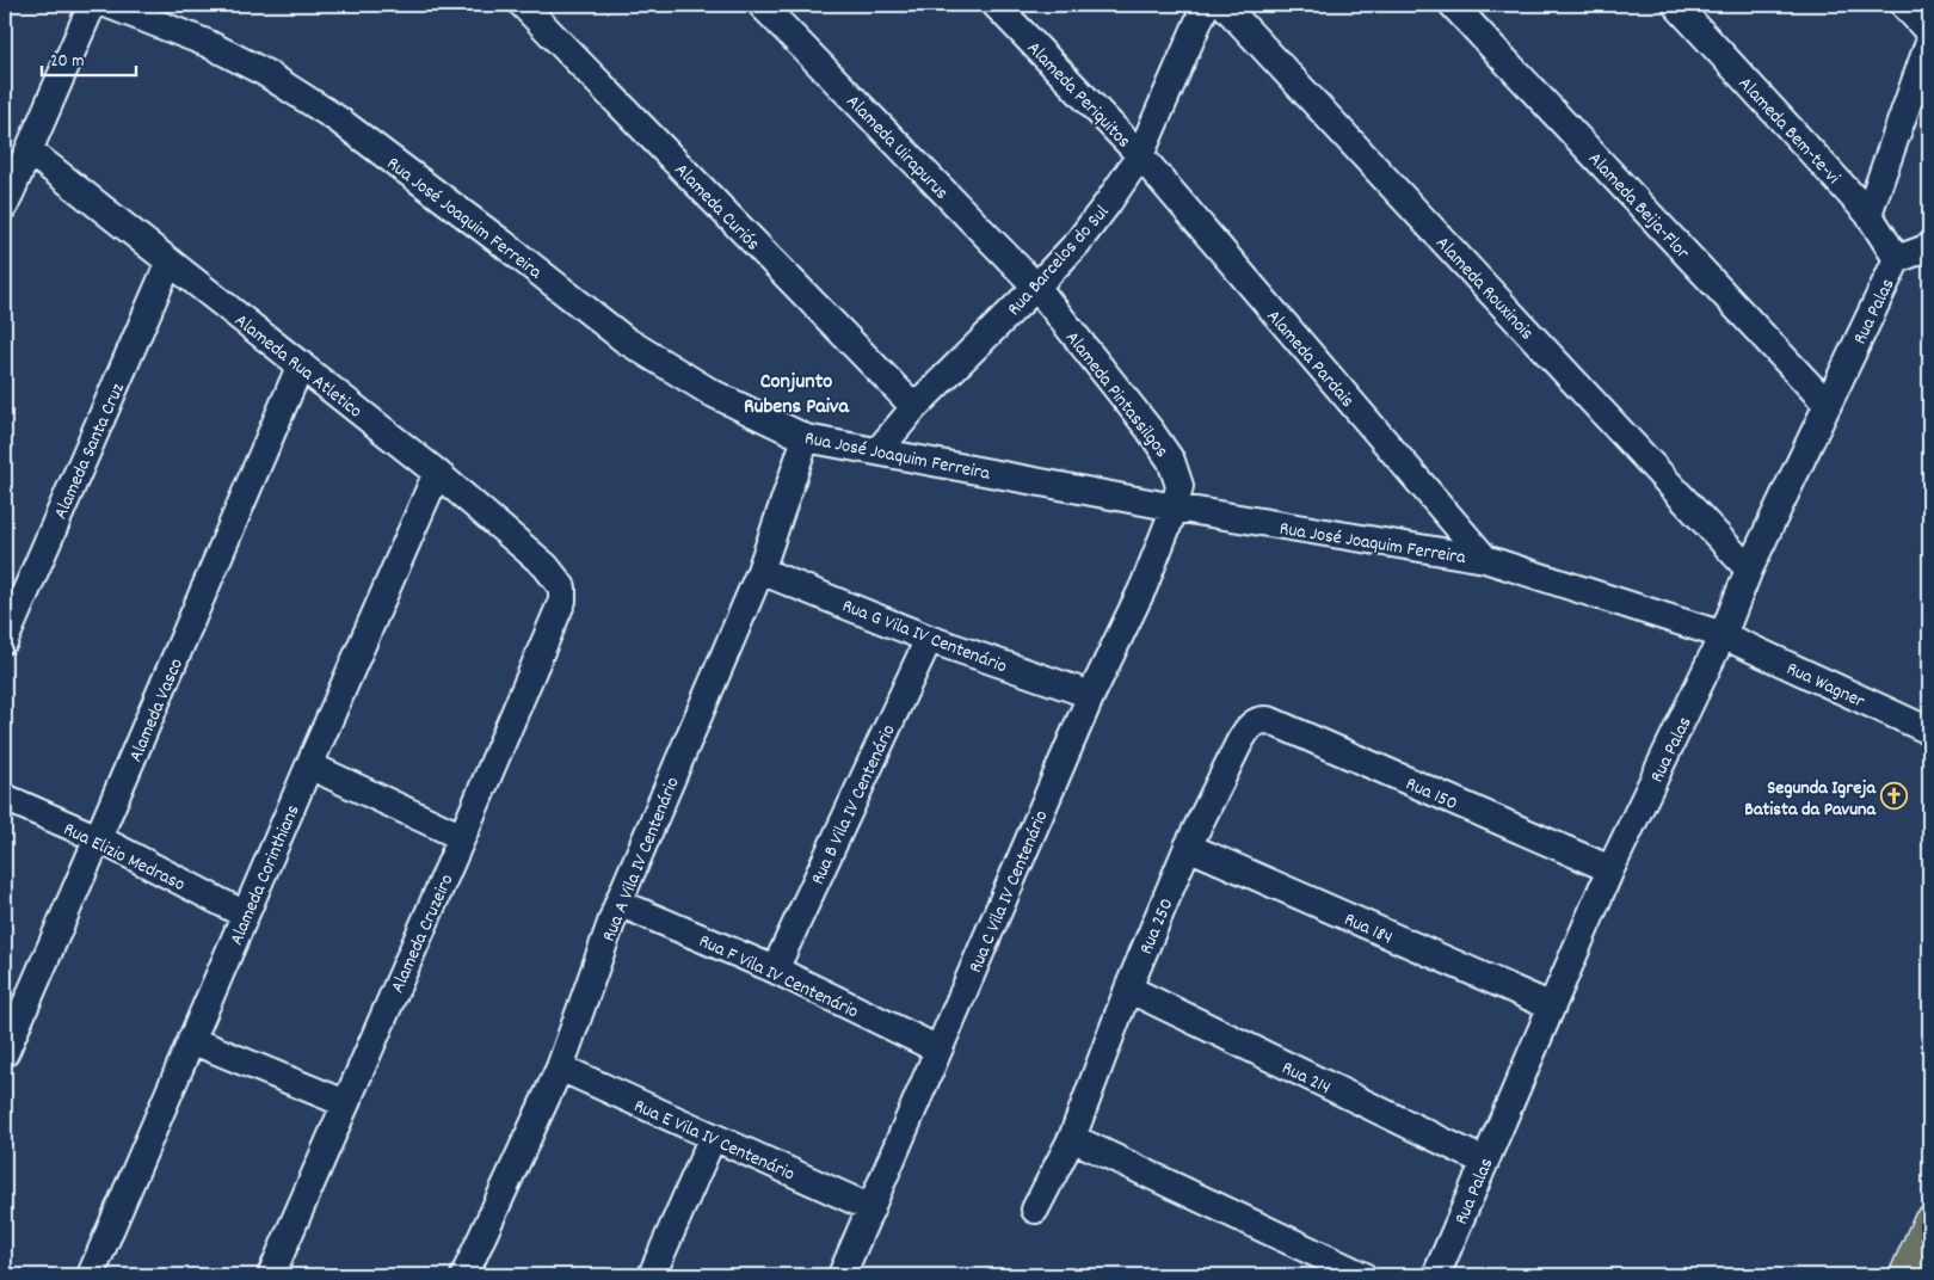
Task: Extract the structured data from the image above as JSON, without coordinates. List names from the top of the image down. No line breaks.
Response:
{"streets":{"street":["Alameda Periquitos","Alameda Bem-te-vi","Alameda Uirapurus","Alameda Beija-Flor","Alameda Curiós","Rua José Joaquim Ferreira","Rua Barcelos do Sul","Alameda Rouxinois","Rua Palas","Alameda Pardais","Alameda Rua Atletico","Alameda Pintassilgos","Alameda Santa Cruz","Rua G Vila IV Centenário","Rua Wagner","Alameda Vasco","Rua 150","Rua B Vila IV Centenário","Rua Elizio Medraso","Rua A Vila IV Centenário","Alameda Corinthians","Rua C Vila IV Centenário","Rua 250","Rua 184","Alameda Cruzeiro","Rua F Vila IV Centenário","Rua 214","Rua E Vila IV Centenário"]},"crossings":[["Alameda Periquitos","Rua Barcelos do Sul"],["Alameda Periquitos","Alameda Pardais"],["Alameda Bem-te-vi","Rua Palas"],["Alameda Uirapurus","Rua Barcelos do Sul"],["Alameda Uirapurus","Alameda Pintassilgos"],["Alameda Beija-Flor","Rua Palas"],["Alameda Curiós","Rua Barcelos do Sul"],["Rua José Joaquim Ferreira","Rua Barcelos do Sul"],["Rua José Joaquim Ferreira","Rua Palas"],["Rua José Joaquim Ferreira","Alameda Pardais"],["Rua José Joaquim Ferreira","Alameda Pintassilgos"],["Rua José Joaquim Ferreira","Rua Wagner"],["Rua José Joaquim Ferreira","Rua A Vila IV Centenário"],["Rua José Joaquim Ferreira","Rua C Vila IV Centenário"],["Rua Barcelos do Sul","Alameda Pardais"],["Rua Barcelos do Sul","Alameda Pintassilgos"],["Alameda Rouxinois","Rua Palas"],["Rua Palas","Rua Wagner"],["Rua Palas","Rua 150"],["Rua Palas","Rua 184"],["Rua Palas","Rua 214"],["Alameda Rua Atletico","Alameda Santa Cruz"],["Alameda Rua Atletico","Alameda Vasco"],["Alameda Rua Atletico","Alameda Corinthians"],["Alameda Rua Atletico","Alameda Cruzeiro"],["Alameda Pintassilgos","Rua C Vila IV Centenário"],["Rua G Vila IV Centenário","Rua B Vila IV Centenário"],["Rua G Vila IV Centenário","Rua A Vila IV Centenário"],["Rua G Vila IV Centenário","Rua C Vila IV Centenário"],["Alameda Vasco","Rua Elizio Medraso"],["Rua 150","Rua 250"],["Rua B Vila IV Centenário","Rua F Vila IV Centenário"],["Rua Elizio Medraso","Alameda Corinthians"],["Rua A Vila IV Centenário","Rua F Vila IV Centenário"],["Rua A Vila IV Centenário","Rua E Vila IV Centenário"],["Rua C Vila IV Centenário","Rua F Vila IV Centenário"],["Rua C Vila IV Centenário","Rua E Vila IV Centenário"],["Rua 250","Rua 184"],["Rua 250","Rua 214"]],"districts":["Conjunto Rubens Paiva"],"places":{"church":["Segunda Igreja Batista da Pavuna"]},"scale_bar":"20 m"}
